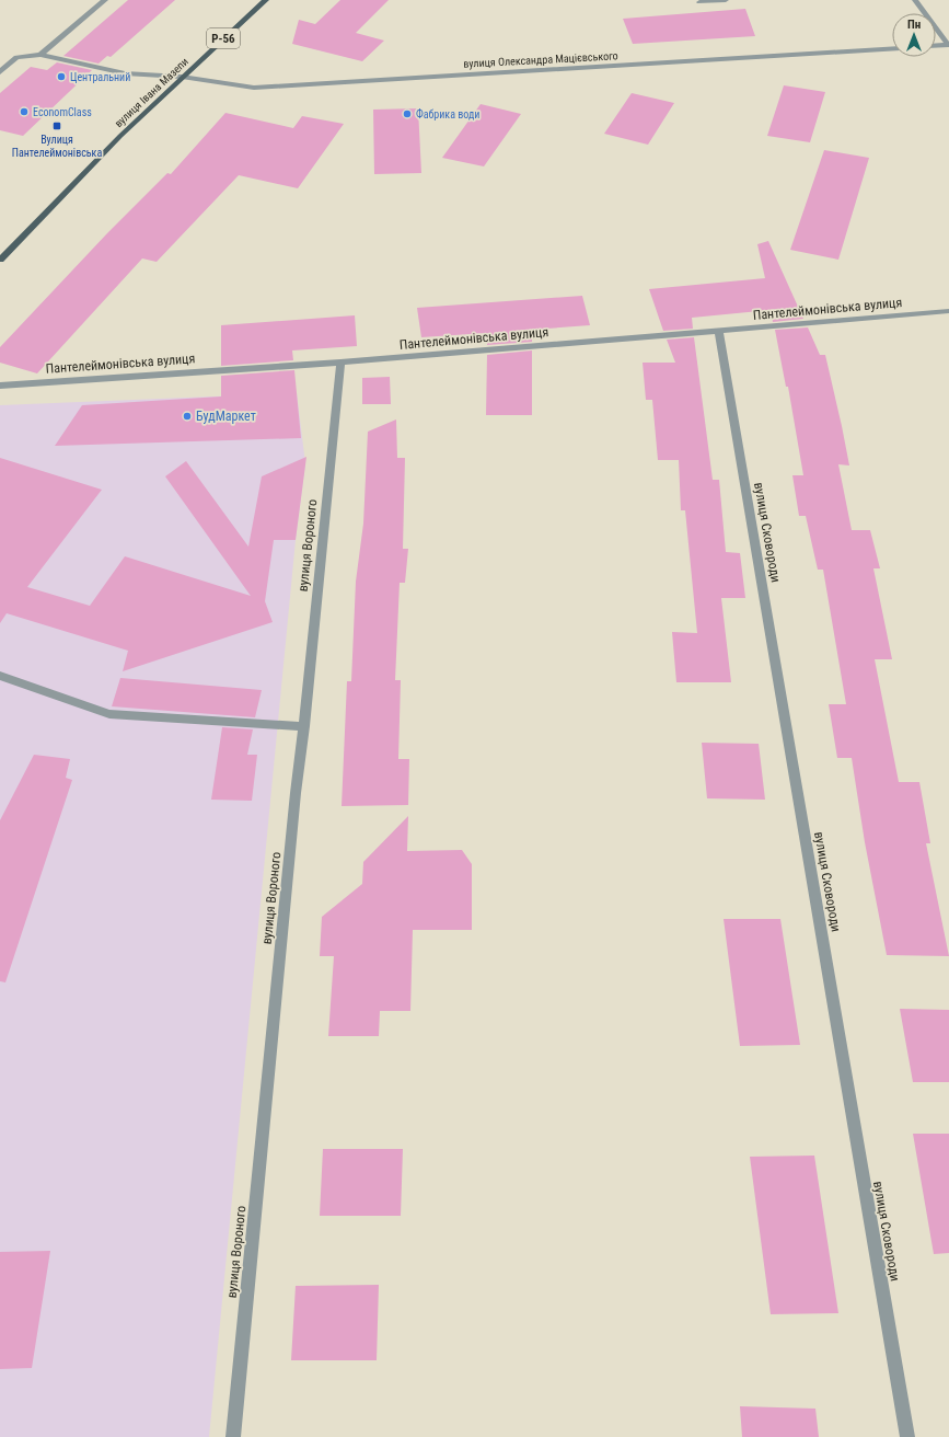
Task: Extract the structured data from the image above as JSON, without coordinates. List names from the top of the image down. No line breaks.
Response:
{"streets":{"main road":["Р-56","вулиця Івана Мазепи"],"street":["вулиця Олександра Мацієвського","Пантелеймонівська вулиця","вулиця Сковороди","вулиця Вороного"]},"crossings":[["вулиця Олександра Мацієвського","вулиця Івана Мазепи"],["Пантелеймонівська вулиця","вулиця Сковороди"],["Пантелеймонівська вулиця","вулиця Вороного"]],"places":{"other":["Центральний","EconomClass","Фабрика води","БудМаркет"],"transit":["Вулиця Пантелеймонівська"]},"north":"top"}
